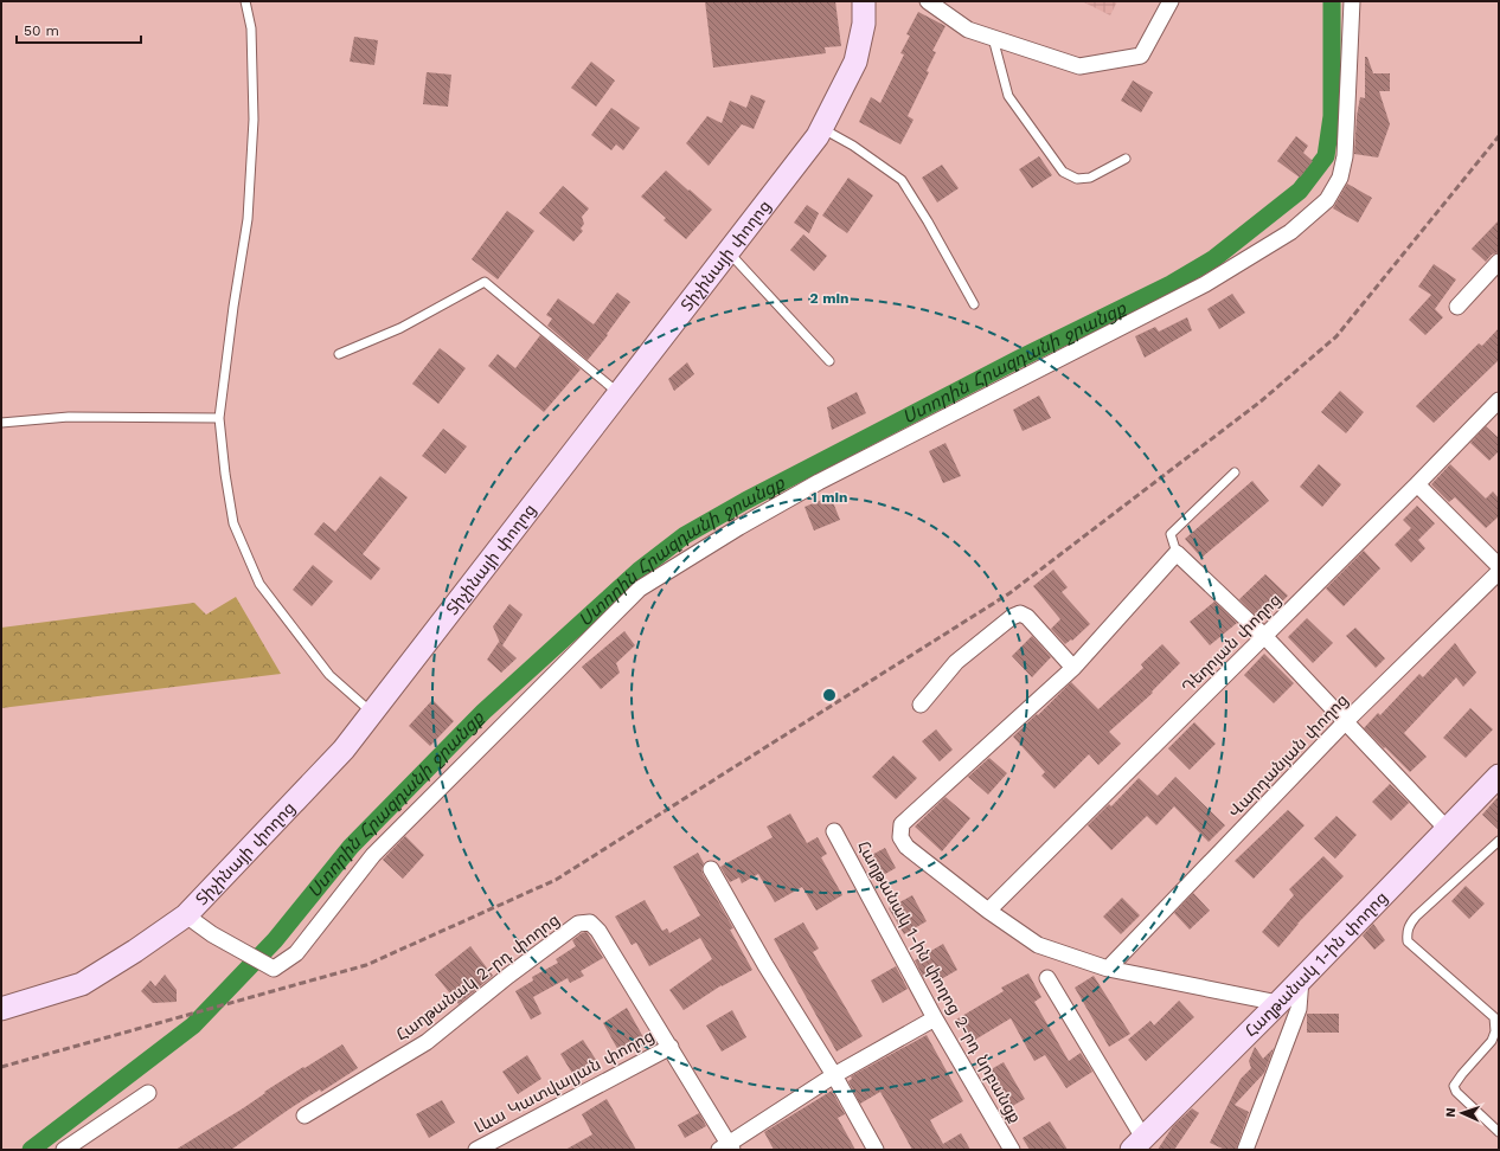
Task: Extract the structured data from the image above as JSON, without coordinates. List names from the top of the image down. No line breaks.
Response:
{"streets":{"street":["Տիչինայի փողոց","Դեղոյան փողոց","Վարդանյան փողոց","Հաղթանակ 1-ին փողոց","Հաղթանակ 2-րդ փողոց","Հաղթանակ 1-ին փողոց 2-րդ նրբանցք","Լևա Կատվալյան փողոց"]},"crossings":[["Հաղթանակ 2-րդ փողոց","Լևա Կատվալյան փողոց"]],"water":["Ստորին Հրազդանի ջրանցք"],"scale_bar":"50 m","north":"left","rings":["2 min","1 min"]}
